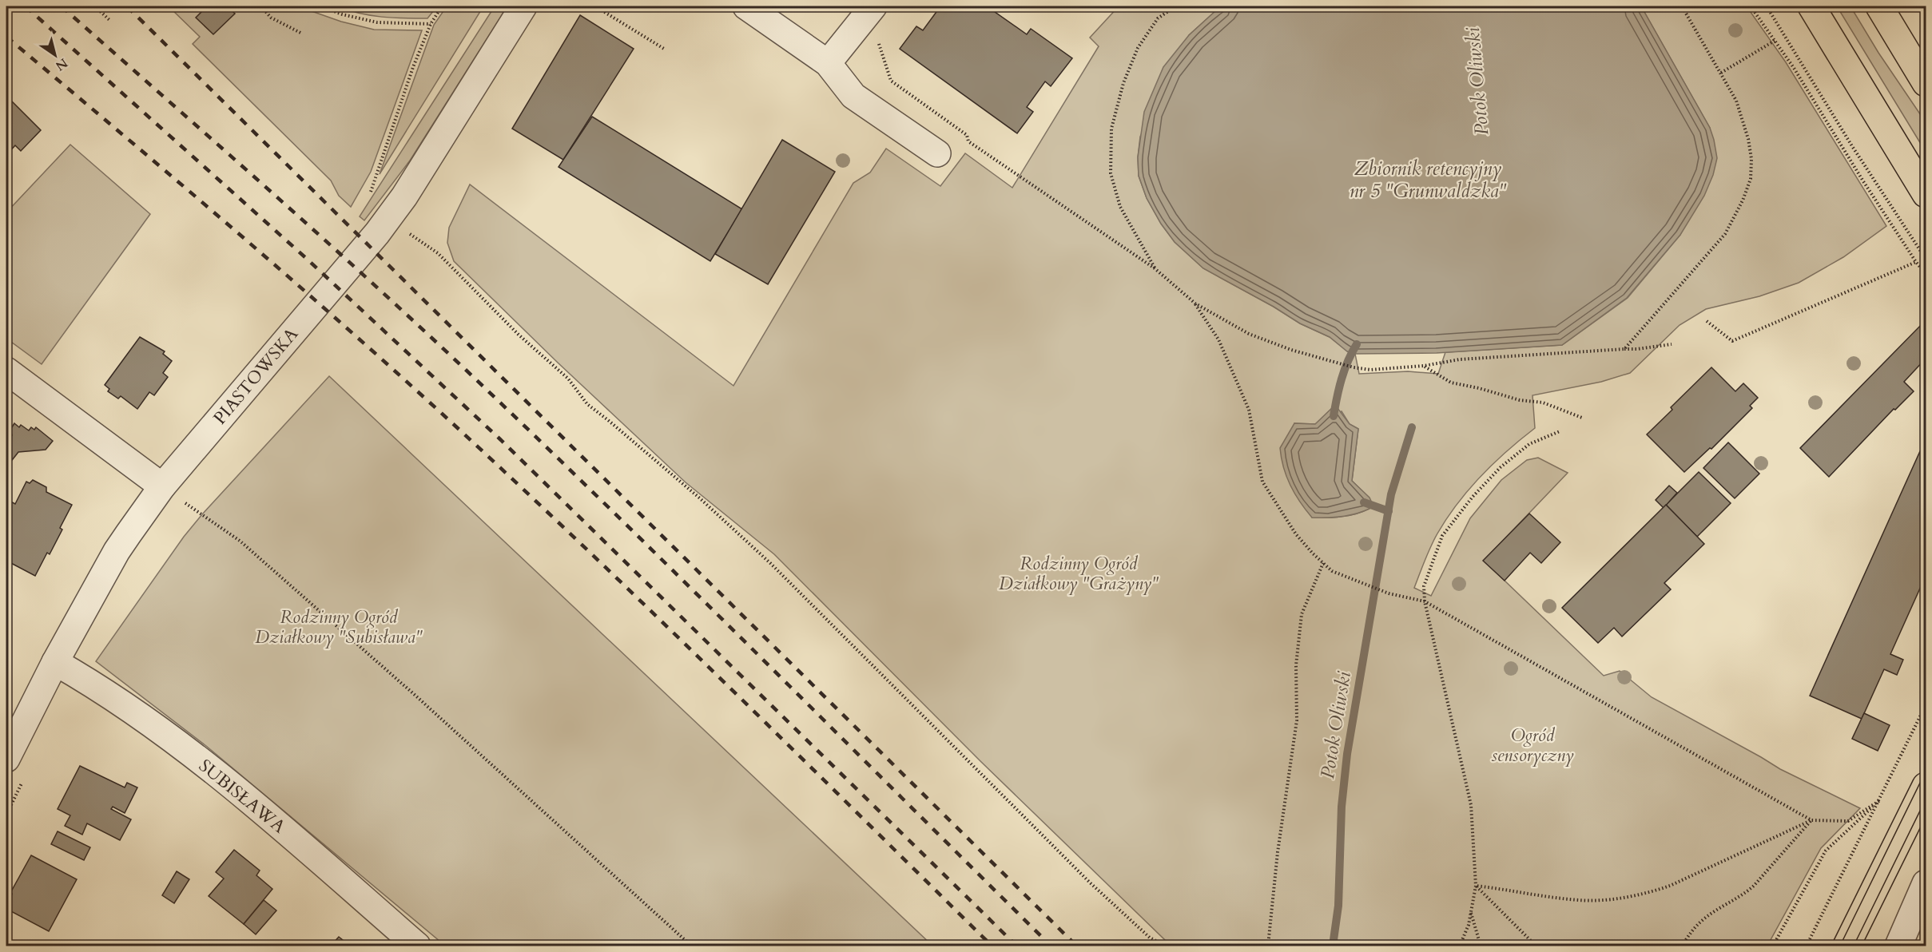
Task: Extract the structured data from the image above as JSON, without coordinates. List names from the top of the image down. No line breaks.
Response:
{"streets":{"street":["PIASTOWSKA","SUBISŁAWA"]},"crossings":[["PIASTOWSKA","SUBISŁAWA"]],"water":["Potok Oliwski","Zbiornik retencyjny nr 5 \"Grunwaldzka\""],"parks":["Rodzinny Ogród Działkowy \"Grażyny\"","Rodzinny Ogród Działkowy \"Subisława\"","Ogród sensoryczny"],"north":"bottom right"}
